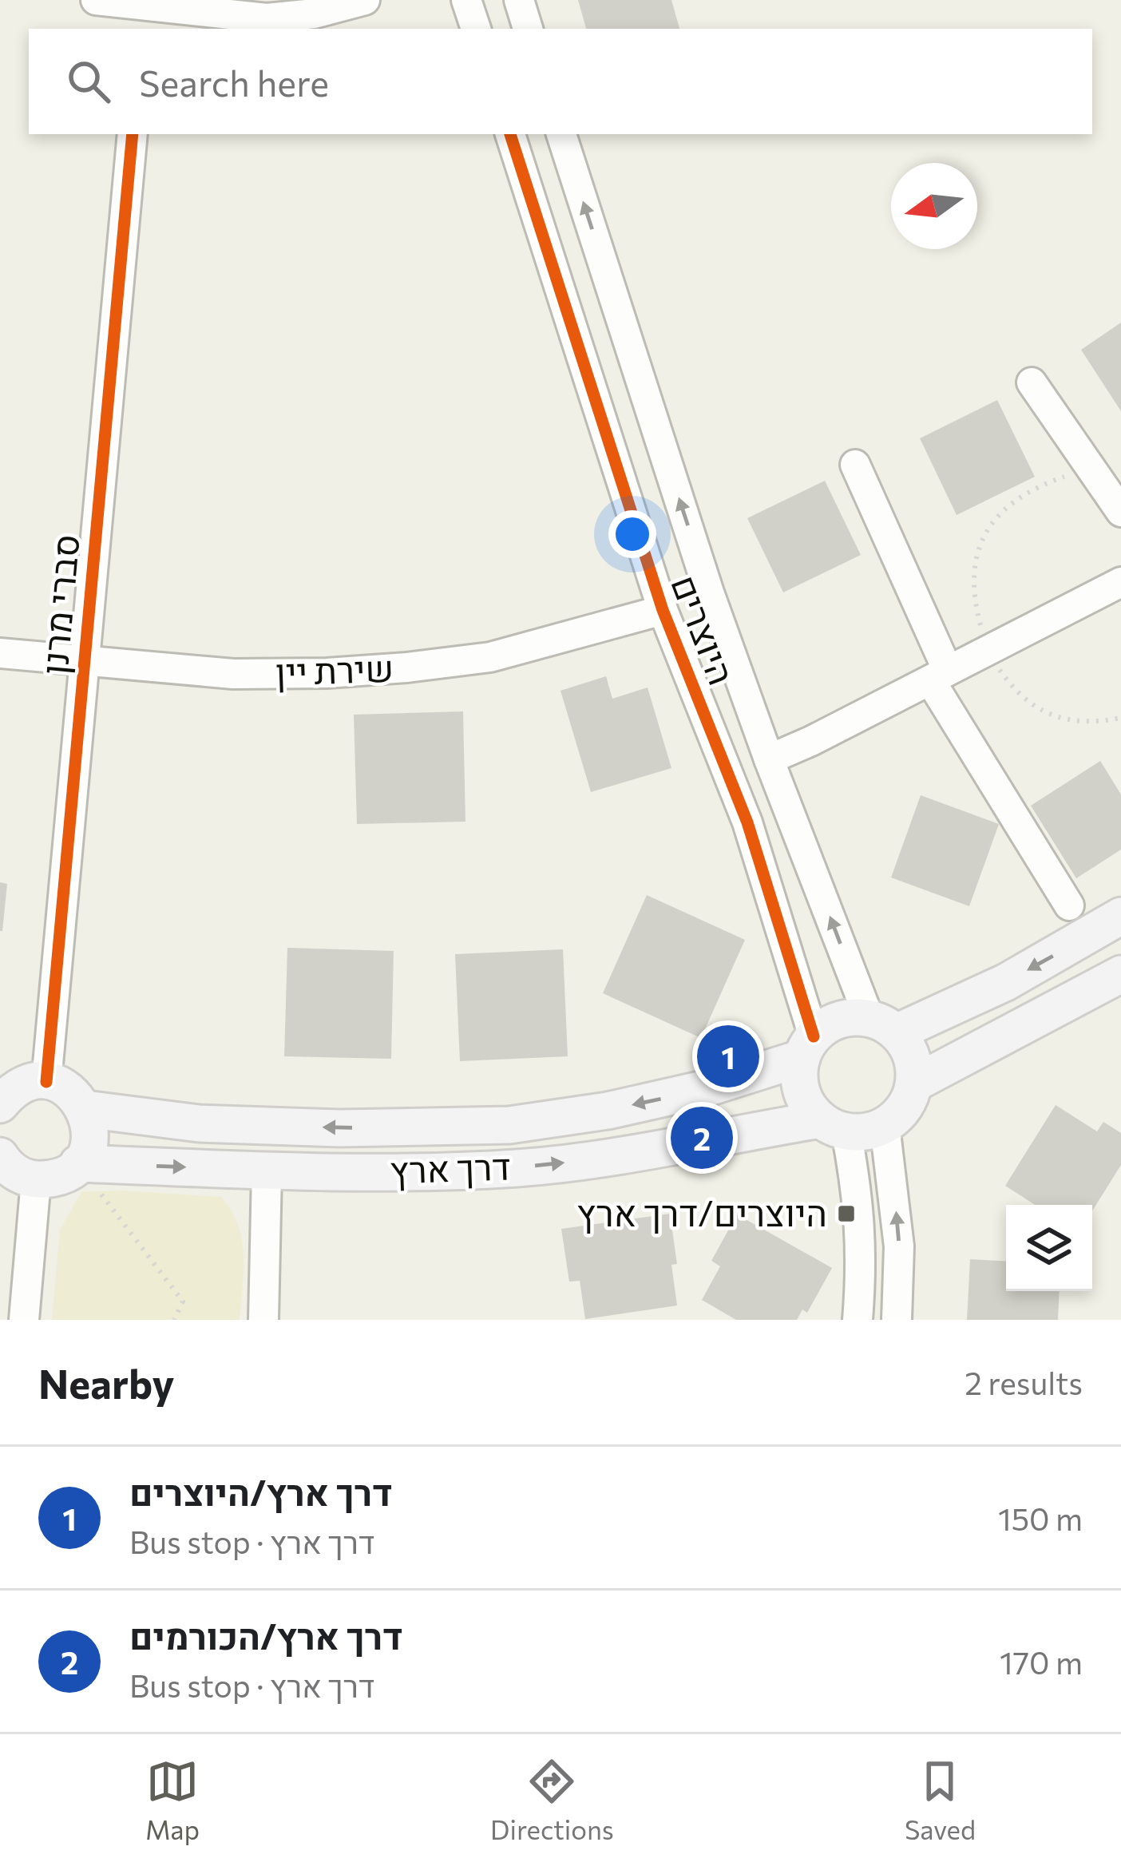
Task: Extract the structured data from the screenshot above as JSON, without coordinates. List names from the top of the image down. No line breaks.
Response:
{"streets":{"main road":["דרך ארץ"],"street":["סברי מרנן","היוצרים","שירת יין"]},"crossings":[["סברי מרנן","שירת יין"],["היוצרים","שירת יין"],["היוצרים","דרך ארץ"]],"places":{"transit":["היוצרים/דרך ארץ"]},"north":"left","page":{"search":"Search here","pins":["1","2"],"heading":["Nearby","2 results"],"list":[{"mark":"1","name":"דרך ארץ/היוצרים","note":"Bus stop · דרך ארץ","value":"150 m"},{"mark":"2","name":"דרך ארץ/הכורמים","note":"Bus stop · דרך ארץ","value":"170 m"}],"nav":["Map","Directions","Saved"]}}
